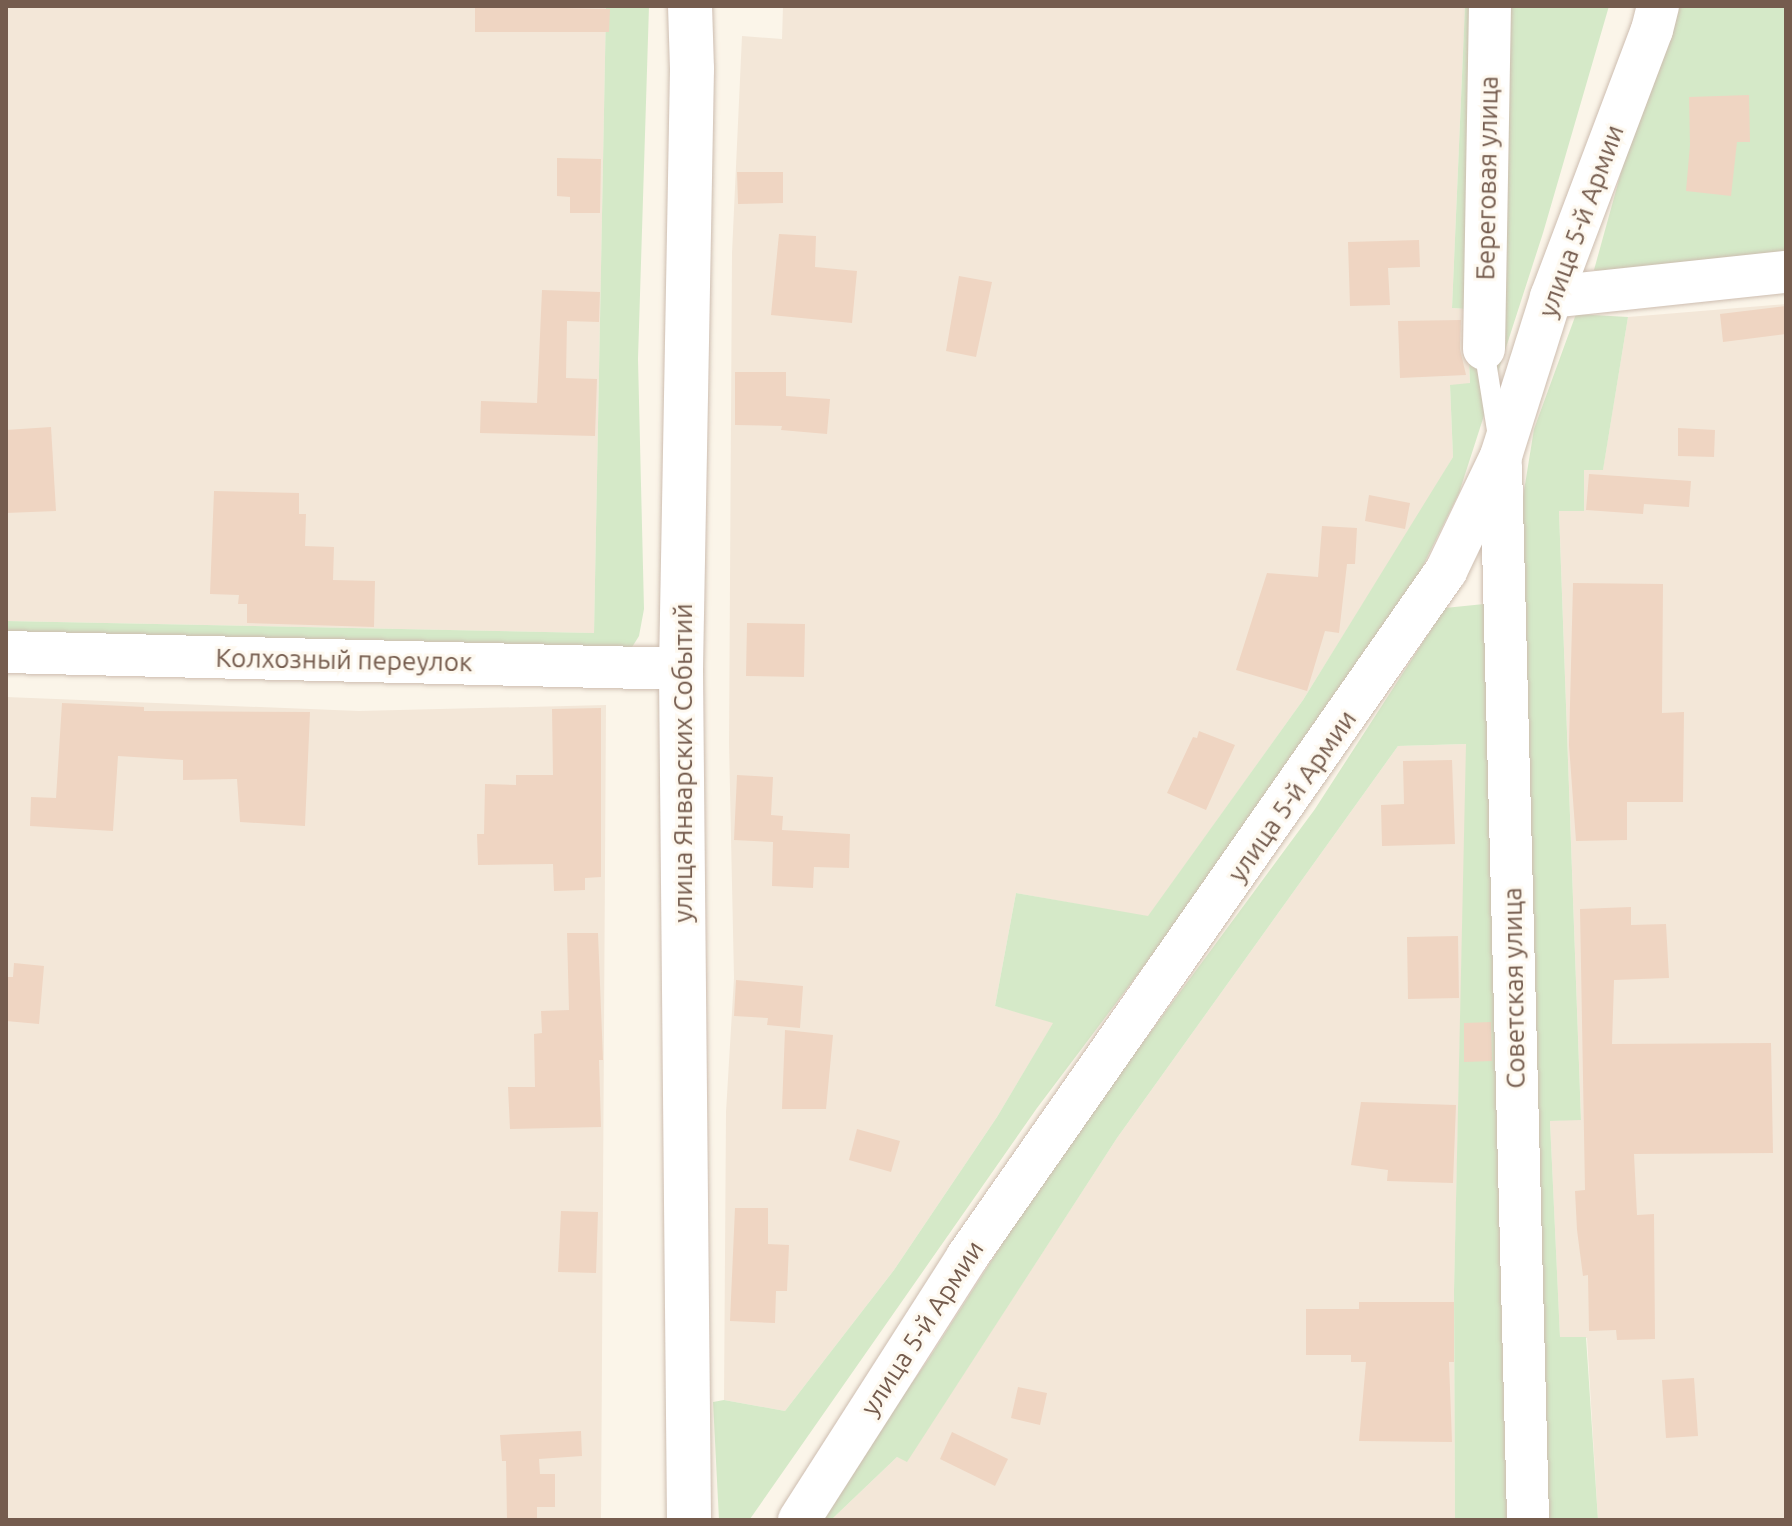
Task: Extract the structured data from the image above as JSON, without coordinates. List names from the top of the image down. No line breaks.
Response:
{"streets":{"street":["Береговая улица","улица 5-й Армии","Колхозный переулок","улица Январских Событий","Советская улица"]},"crossings":[["улица 5-й Армии","Советская улица"],["Колхозный переулок","улица Январских Событий"]]}
